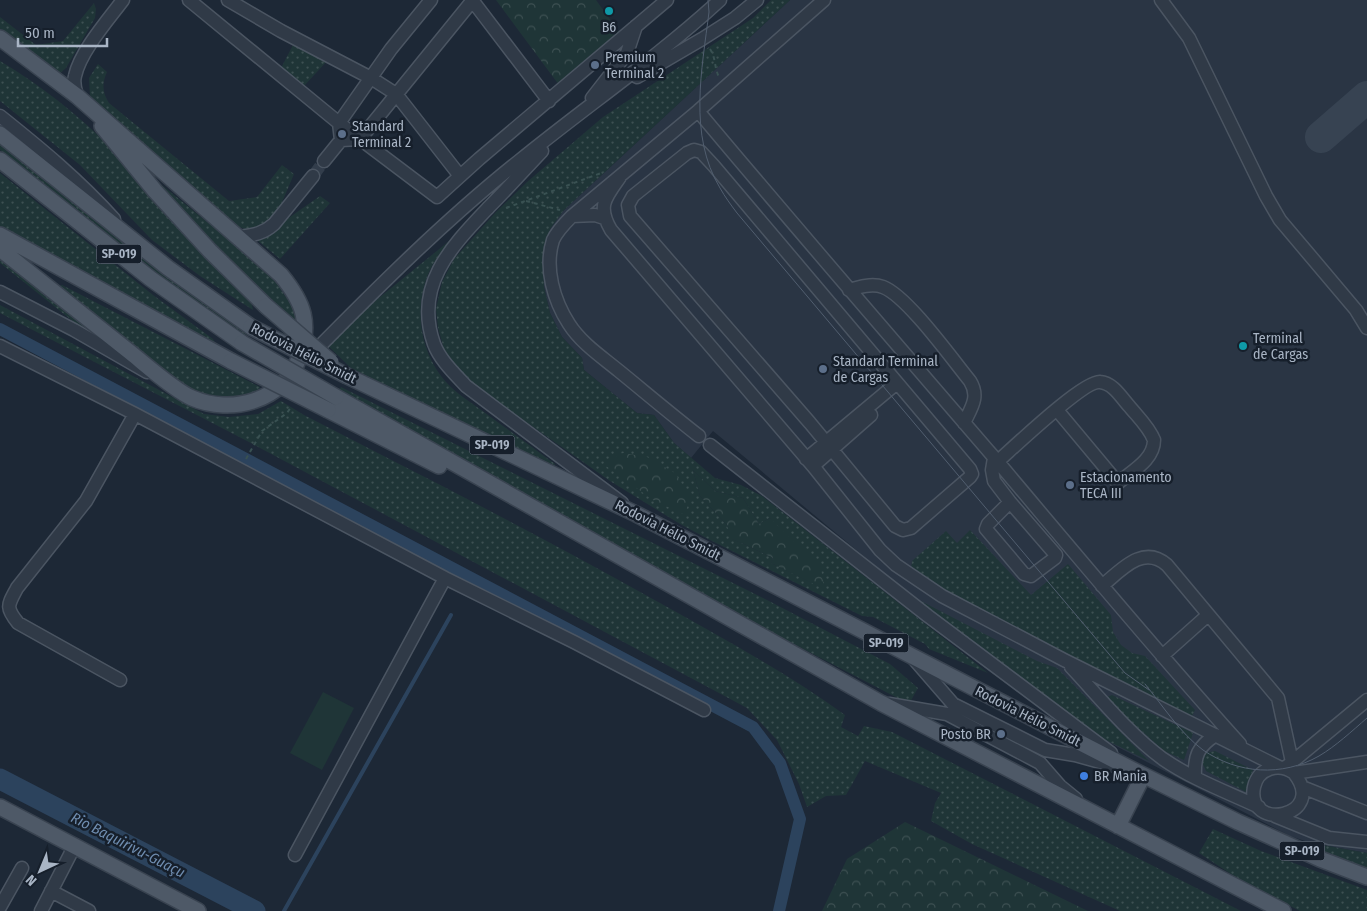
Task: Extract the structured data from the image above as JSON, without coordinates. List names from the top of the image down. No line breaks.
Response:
{"streets":{"main road":["SP-019","Rodovia Hélio Smidt"]},"water":["Rio Baquirivu-Guaçu"],"places":["B6","Premium Terminal 2","Standard Terminal 2","Terminal de Cargas","Standard Terminal de Cargas","Estacionamento TECA III","Posto BR","BR Mania"],"scale_bar":"50 m","north":"bottom left"}
